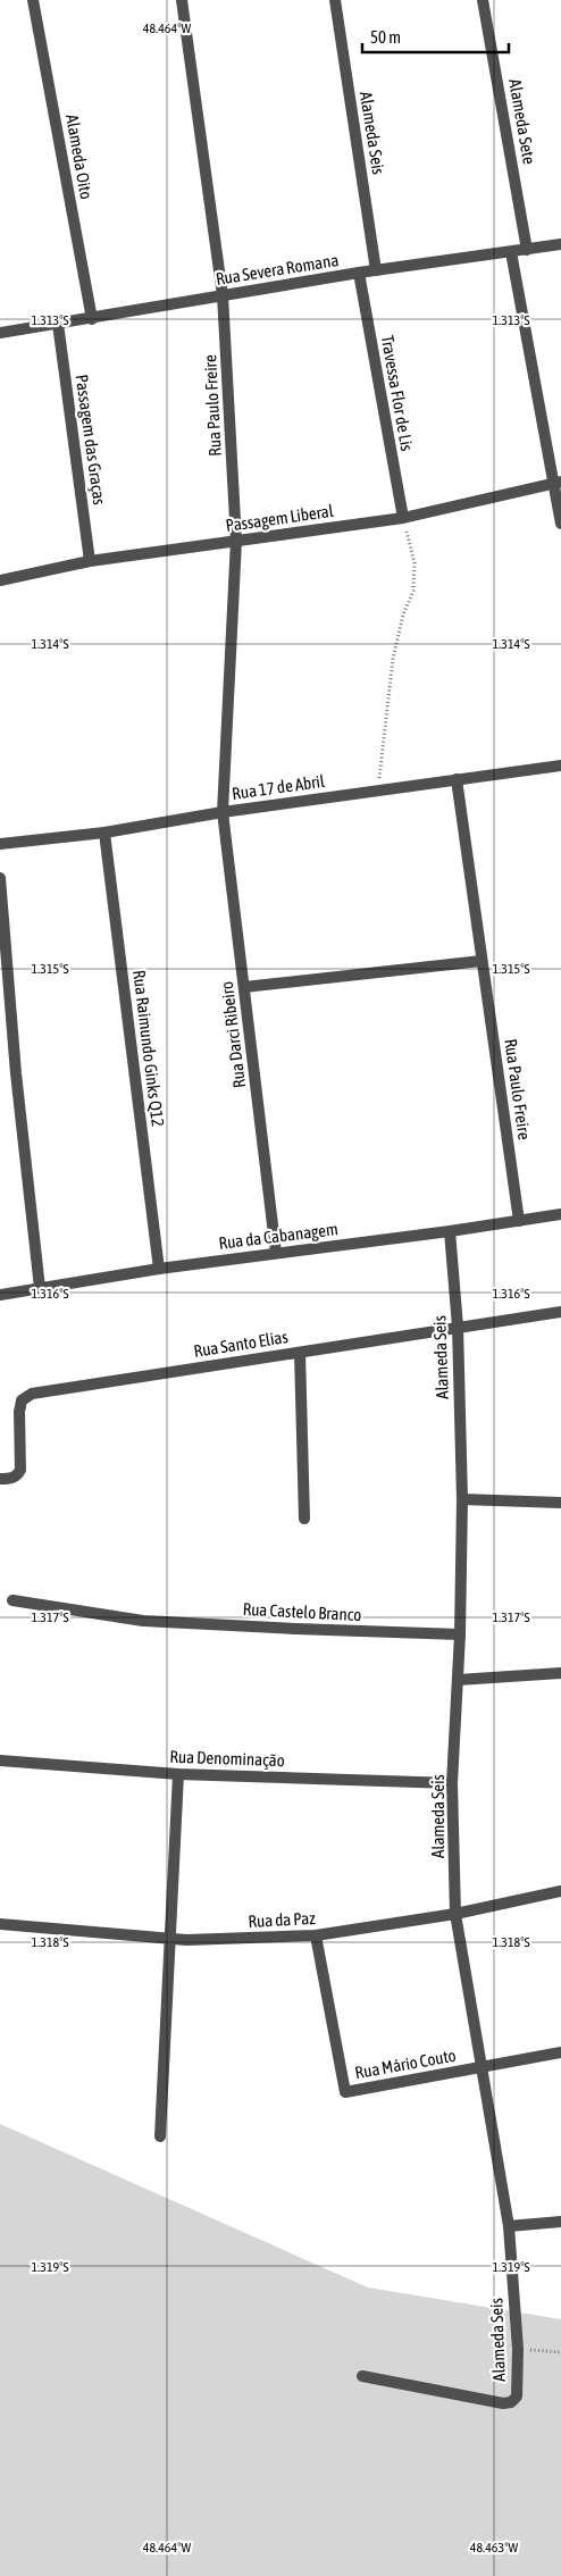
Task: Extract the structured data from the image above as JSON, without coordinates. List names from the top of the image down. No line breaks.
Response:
{"streets":{"street":["Alameda Sete","Alameda Seis","Alameda Oito","Rua Severa Romana","Travessa Flor de Lis","Rua Paulo Freire","Passagem das Graças","Passagem Liberal","Rua 17 de Abril","Rua Darci Ribeiro","Rua Raimundo Ginks Q12","Rua da Cabanagem","Rua Santo Elias","Rua Castelo Branco","Rua Denominação","Rua da Paz","Rua Mário Couto"]},"crossings":[["Alameda Sete","Rua Severa Romana"],["Alameda Seis","Rua Severa Romana"],["Alameda Seis","Rua da Cabanagem"],["Alameda Seis","Rua Santo Elias"],["Alameda Seis","Rua Castelo Branco"],["Alameda Seis","Rua Denominação"],["Alameda Seis","Rua da Paz"],["Alameda Seis","Rua Mário Couto"],["Alameda Oito","Rua Severa Romana"],["Rua Severa Romana","Travessa Flor de Lis"],["Rua Severa Romana","Rua Paulo Freire"],["Rua Severa Romana","Passagem das Graças"],["Travessa Flor de Lis","Passagem Liberal"],["Rua Paulo Freire","Passagem Liberal"],["Rua Paulo Freire","Rua 17 de Abril"],["Rua Paulo Freire","Rua Darci Ribeiro"],["Rua Paulo Freire","Rua da Cabanagem"],["Passagem das Graças","Passagem Liberal"],["Rua 17 de Abril","Rua Darci Ribeiro"],["Rua 17 de Abril","Rua Raimundo Ginks Q12"],["Rua Darci Ribeiro","Rua da Cabanagem"],["Rua Raimundo Ginks Q12","Rua da Cabanagem"],["Rua da Paz","Rua Mário Couto"]],"scale_bar":"50 m","coordinates":["48.464°W","1.313°S","1.314°S","1.315°S","1.316°S","1.317°S","1.318°S","1.319°S","48.463°W"]}
